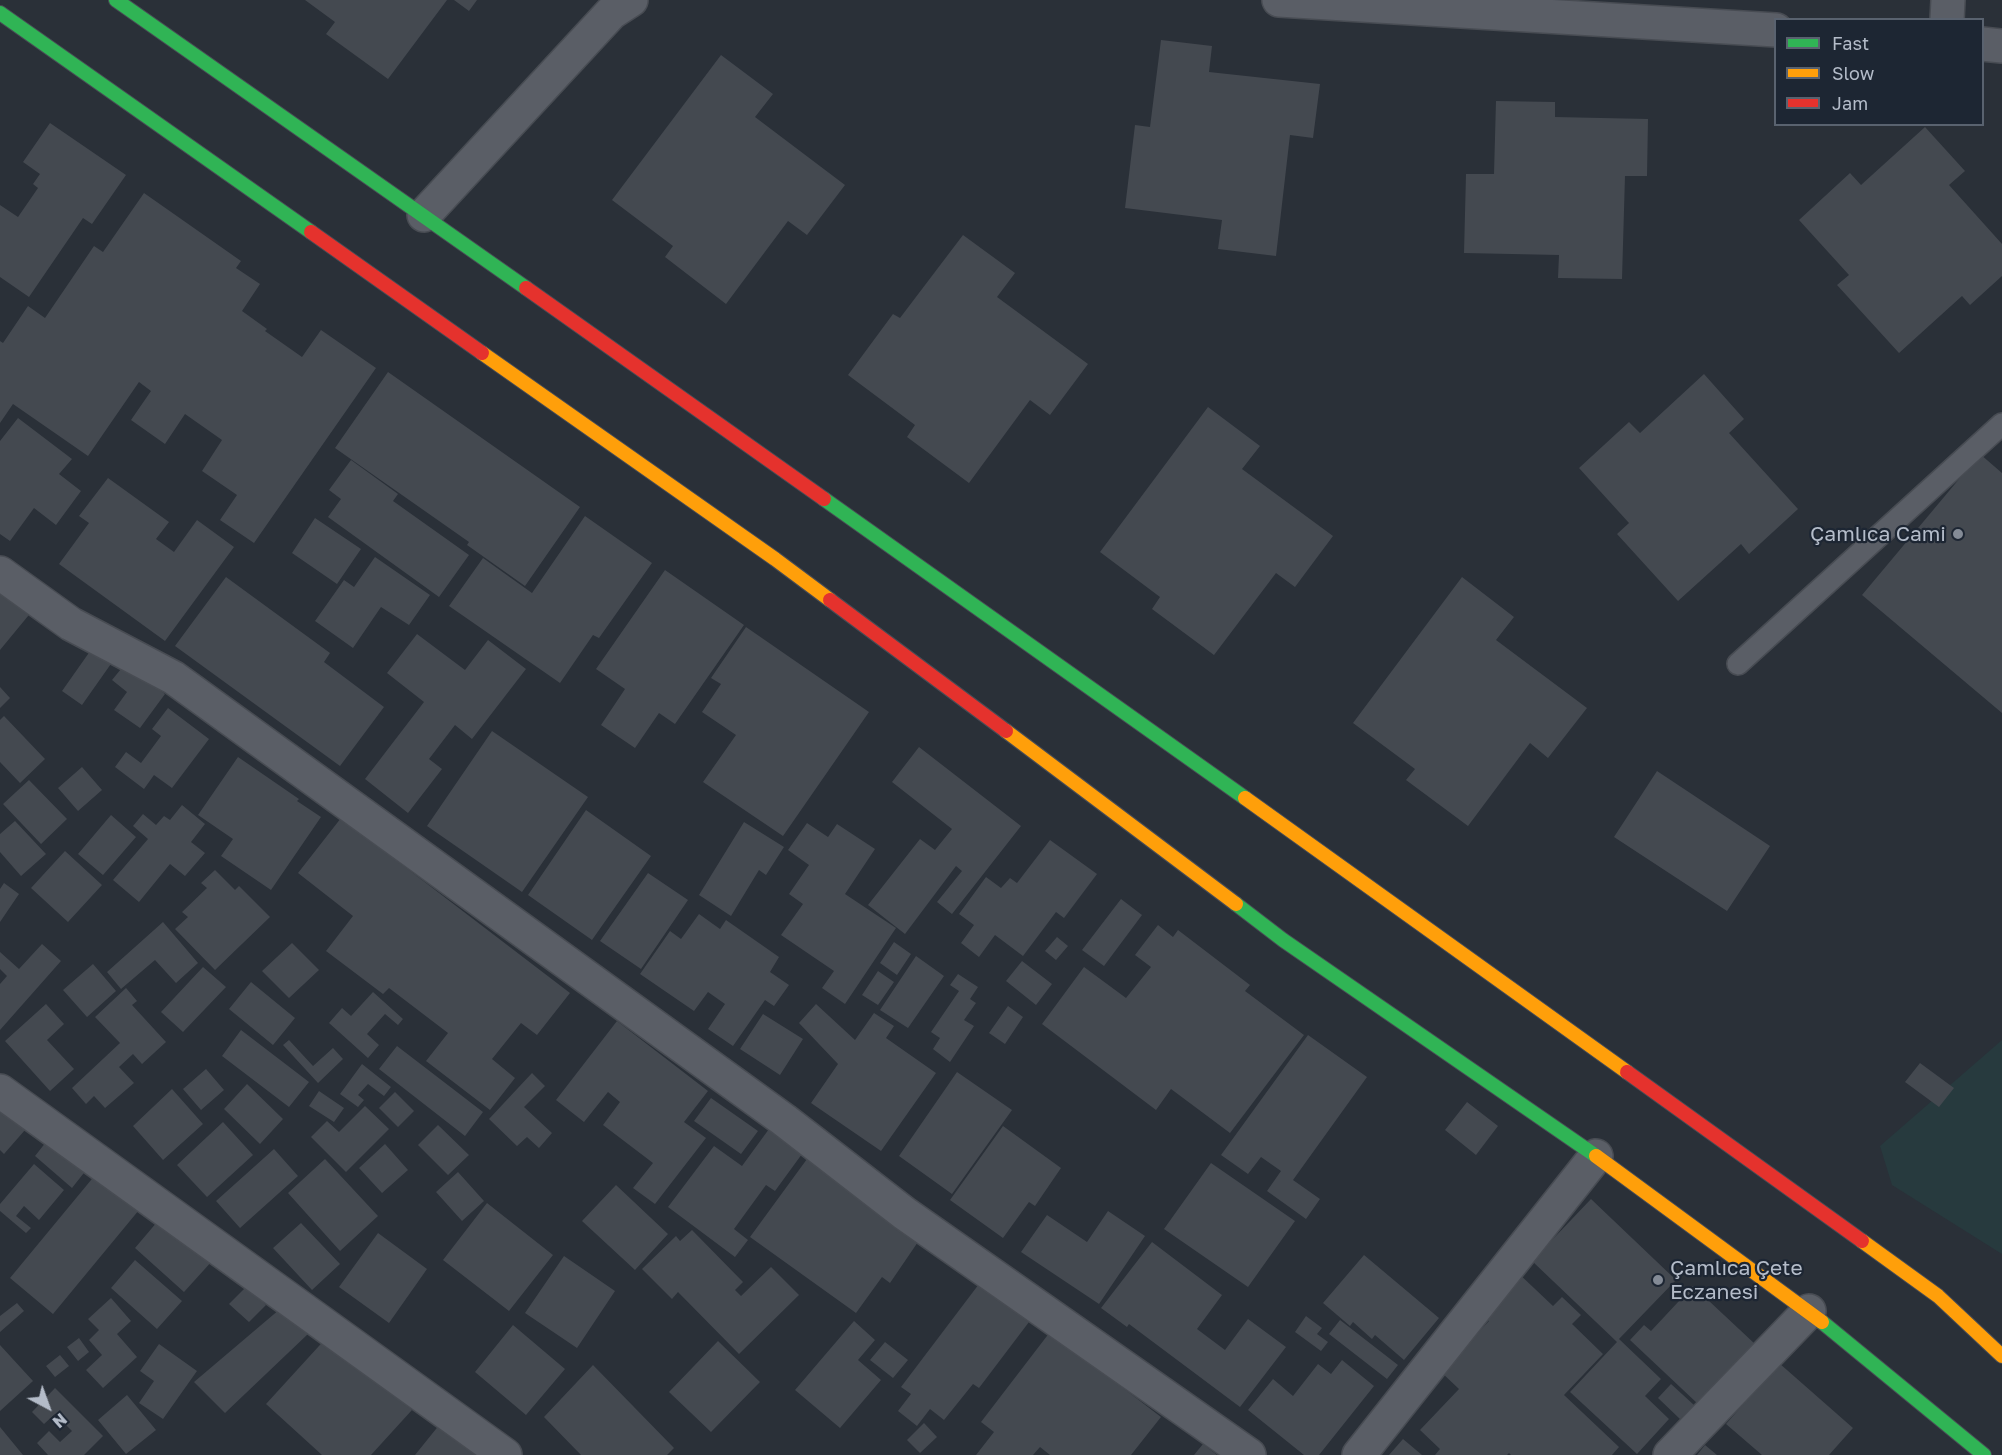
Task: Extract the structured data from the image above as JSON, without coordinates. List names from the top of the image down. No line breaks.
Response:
{"places":["Çamlıca Cami","Çamlıca Çete Eczanesi"],"legend":["Fast","Slow","Jam"],"north":"bottom right"}
